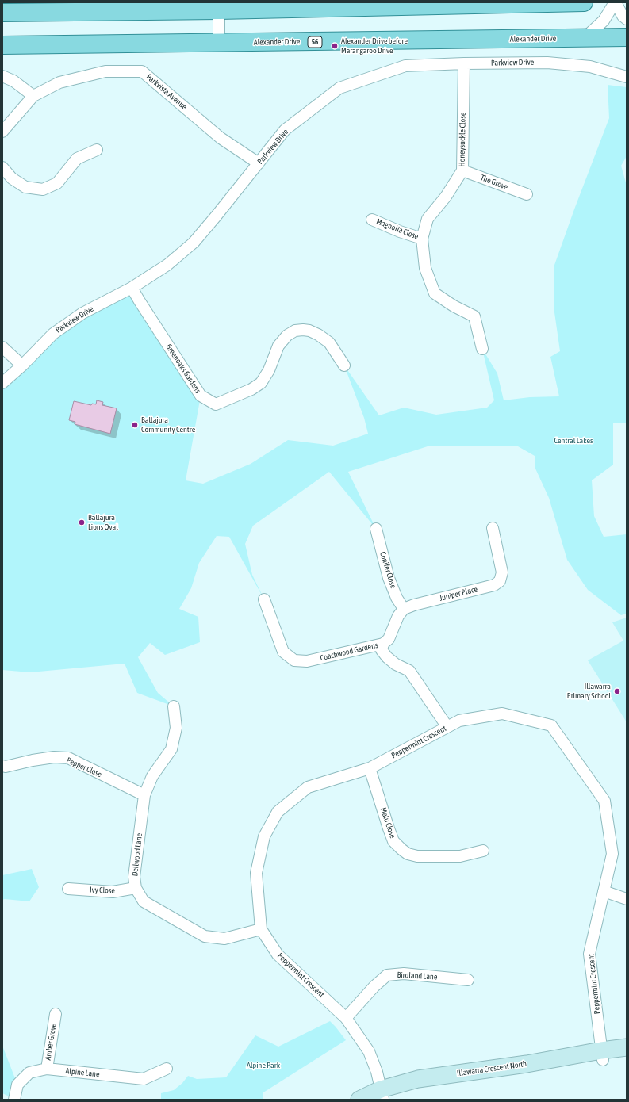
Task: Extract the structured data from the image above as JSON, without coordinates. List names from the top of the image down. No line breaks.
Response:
{"streets":{"main road":["Alexander Drive","56","Illawarra Crescent North"],"street":["Parkview Drive","Parkvista Avenue","Honeysuckle Close","The Grove","Magnolia Close","Greenoaks Gardens","Conifer Close","Juniper Place","Coachwood Gardens","Peppermint Crescent","Pepper Close","Malu Close","Dellwood Lane","Ivy Close","Birdland Lane","Amber Grove","Alpine Lane"]},"crossings":[["Parkview Drive","Parkvista Avenue"],["Parkview Drive","Honeysuckle Close"],["Parkview Drive","Greenoaks Gardens"],["Honeysuckle Close","The Grove"],["Honeysuckle Close","Magnolia Close"],["Conifer Close","Juniper Place"],["Coachwood Gardens","Peppermint Crescent"],["Peppermint Crescent","Malu Close"],["Peppermint Crescent","Dellwood Lane"],["Peppermint Crescent","Birdland Lane"],["Peppermint Crescent","Illawarra Crescent North"],["Pepper Close","Dellwood Lane"],["Dellwood Lane","Ivy Close"],["Amber Grove","Alpine Lane"]],"parks":["Central Lakes","Alpine Park"],"places":["Alexander Drive before Marangaroo Drive","Ballajura Community Centre","Ballajura Lions Oval","Illawarra Primary School"]}
